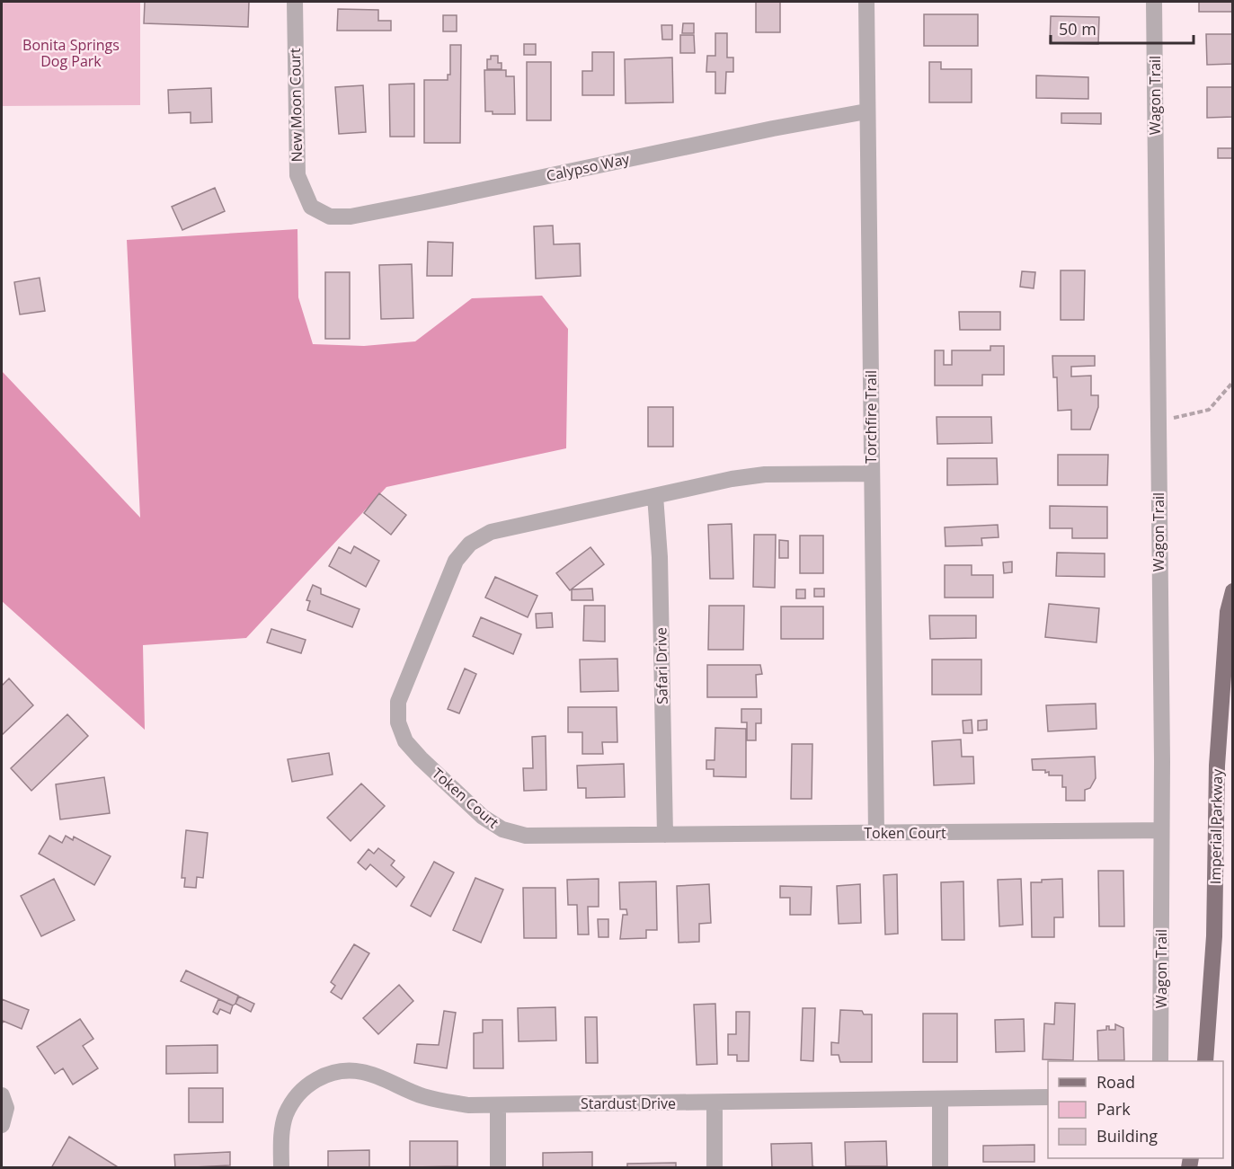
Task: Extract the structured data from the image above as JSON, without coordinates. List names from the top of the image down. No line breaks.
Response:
{"streets":{"main road":["Imperial Parkway"],"street":["Wagon Trail","New Moon Court","Calypso Way","Torchfire Trail","Safari Drive","Token Court","Stardust Drive"]},"crossings":[["Wagon Trail","Token Court"],["New Moon Court","Calypso Way"],["Calypso Way","Torchfire Trail"],["Torchfire Trail","Token Court"],["Safari Drive","Token Court"]],"parks":["Bonita Springs Dog Park"],"legend":["Road","Park","Building"],"scale_bar":"50 m"}
